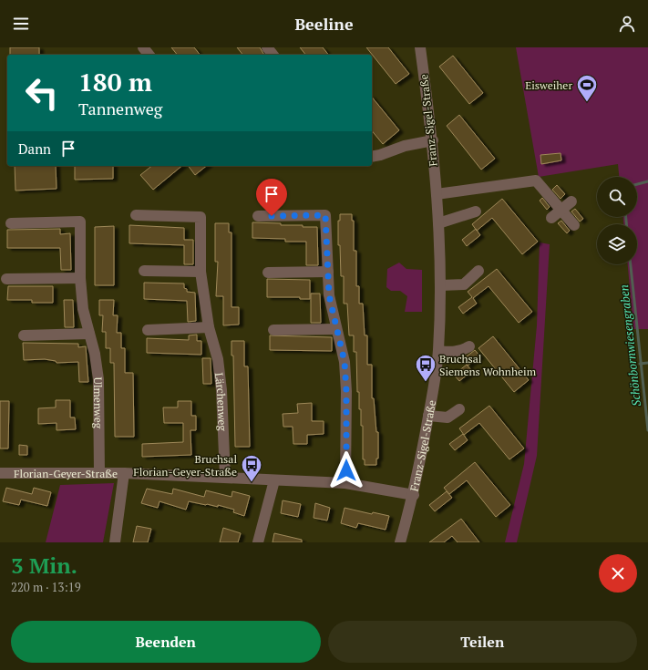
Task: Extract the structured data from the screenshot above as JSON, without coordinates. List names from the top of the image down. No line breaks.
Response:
{"streets":{"street":["Franz-Sigel-Straße","Lärchenweg","Ulmenweg","Florian-Geyer-Straße"]},"crossings":[["Franz-Sigel-Straße","Florian-Geyer-Straße"],["Lärchenweg","Florian-Geyer-Straße"],["Ulmenweg","Florian-Geyer-Straße"]],"water":["Schönbornwiesengraben"],"places":{"sports":["Eisweiher"],"bus stop":["Bruchsal Siemens Wohnheim","Bruchsal Florian-Geyer-Straße"]},"page":{"header":"Beeline","turn":["180 m","Tannenweg"],"then":"Dann","heading":["3 Min.","220 m · 13:19"],"buttons":["Beenden","Teilen"]}}
